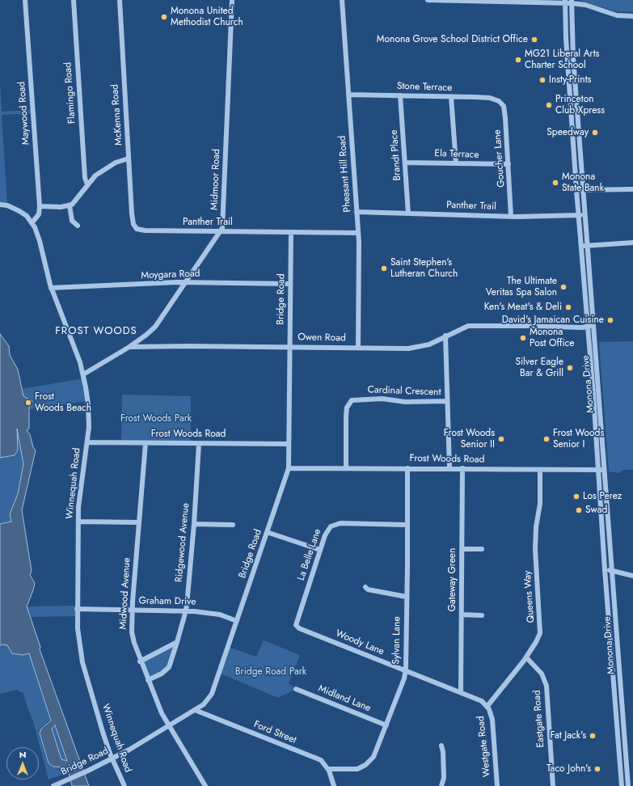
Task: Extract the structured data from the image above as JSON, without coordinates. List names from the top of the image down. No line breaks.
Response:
{"streets":{"street":["Stone Terrace","Flamingo Road","Maywood Road","McKenna Road","Ela Terrace","Brandt Place","Goucher Lane","Pheasant Hill Road","Midmoor Road","Panther Trail","Moygara Road","Bridge Road","Owen Road","Monona Drive","Cardinal Crescent","Frost Woods Road","Winnequah Road","Ridgewood Avenue","La Belle Lane","Gateway Green","Midwood Avenue","Queens Way","Graham Drive","Sylvan Lane","Woody Lane","Midland Lane","Eastgate Road","Ford Street","Westgate Road"]},"crossings":[["Stone Terrace","Brandt Place"],["Stone Terrace","Goucher Lane"],["Stone Terrace","Pheasant Hill Road"],["Maywood Road","Winnequah Road"],["McKenna Road","Panther Trail"],["Ela Terrace","Brandt Place"],["Ela Terrace","Goucher Lane"],["Brandt Place","Panther Trail"],["Goucher Lane","Panther Trail"],["Pheasant Hill Road","Panther Trail"],["Pheasant Hill Road","Owen Road"],["Midmoor Road","Panther Trail"],["Midmoor Road","Moygara Road"],["Midmoor Road","Owen Road"],["Panther Trail","Bridge Road"],["Panther Trail","Monona Drive"],["Moygara Road","Bridge Road"],["Moygara Road","Winnequah Road"],["Bridge Road","Owen Road"],["Bridge Road","Frost Woods Road"],["Bridge Road","Winnequah Road"],["Bridge Road","Midwood Avenue"],["Bridge Road","Graham Drive"],["Bridge Road","Ford Street"],["Owen Road","Monona Drive"],["Owen Road","Winnequah Road"],["Monona Drive","Frost Woods Road"],["Cardinal Crescent","Frost Woods Road"],["Frost Woods Road","Winnequah Road"],["Frost Woods Road","Ridgewood Avenue"],["Frost Woods Road","Gateway Green"],["Frost Woods Road","Midwood Avenue"],["Frost Woods Road","Queens Way"],["Frost Woods Road","Sylvan Lane"],["Winnequah Road","Graham Drive"],["Ridgewood Avenue","Midwood Avenue"],["Ridgewood Avenue","Graham Drive"],["La Belle Lane","Sylvan Lane"],["La Belle Lane","Woody Lane"],["Gateway Green","Woody Lane"],["Midwood Avenue","Graham Drive"],["Queens Way","Woody Lane"],["Queens Way","Eastgate Road"],["Queens Way","Westgate Road"],["Sylvan Lane","Woody Lane"],["Sylvan Lane","Midland Lane"],["Sylvan Lane","Ford Street"],["Woody Lane","Westgate Road"]],"districts":["FROST WOODS"],"parks":["Frost Woods Park","Bridge Road Park"],"places":["Monona United Methodist Church","Monona Grove School District Office","MG21 Liberal Arts Charter School","Insty-Prints","Princeton Club Xpress","Speedway","Monona State Bank","Saint Stephen's Lutheran Church","The Ultimate Veritas Spa Salon","Ken's Meat's & Deli","David's Jamaican Cuisine","Monona Post Office","Silver Eagle Bar & Grill","Frost Woods Beach","Frost Woods Senior II","Frost Woods Senior I","Los Perez","Swad","Fat Jack's","Taco John's"],"north":"top"}
